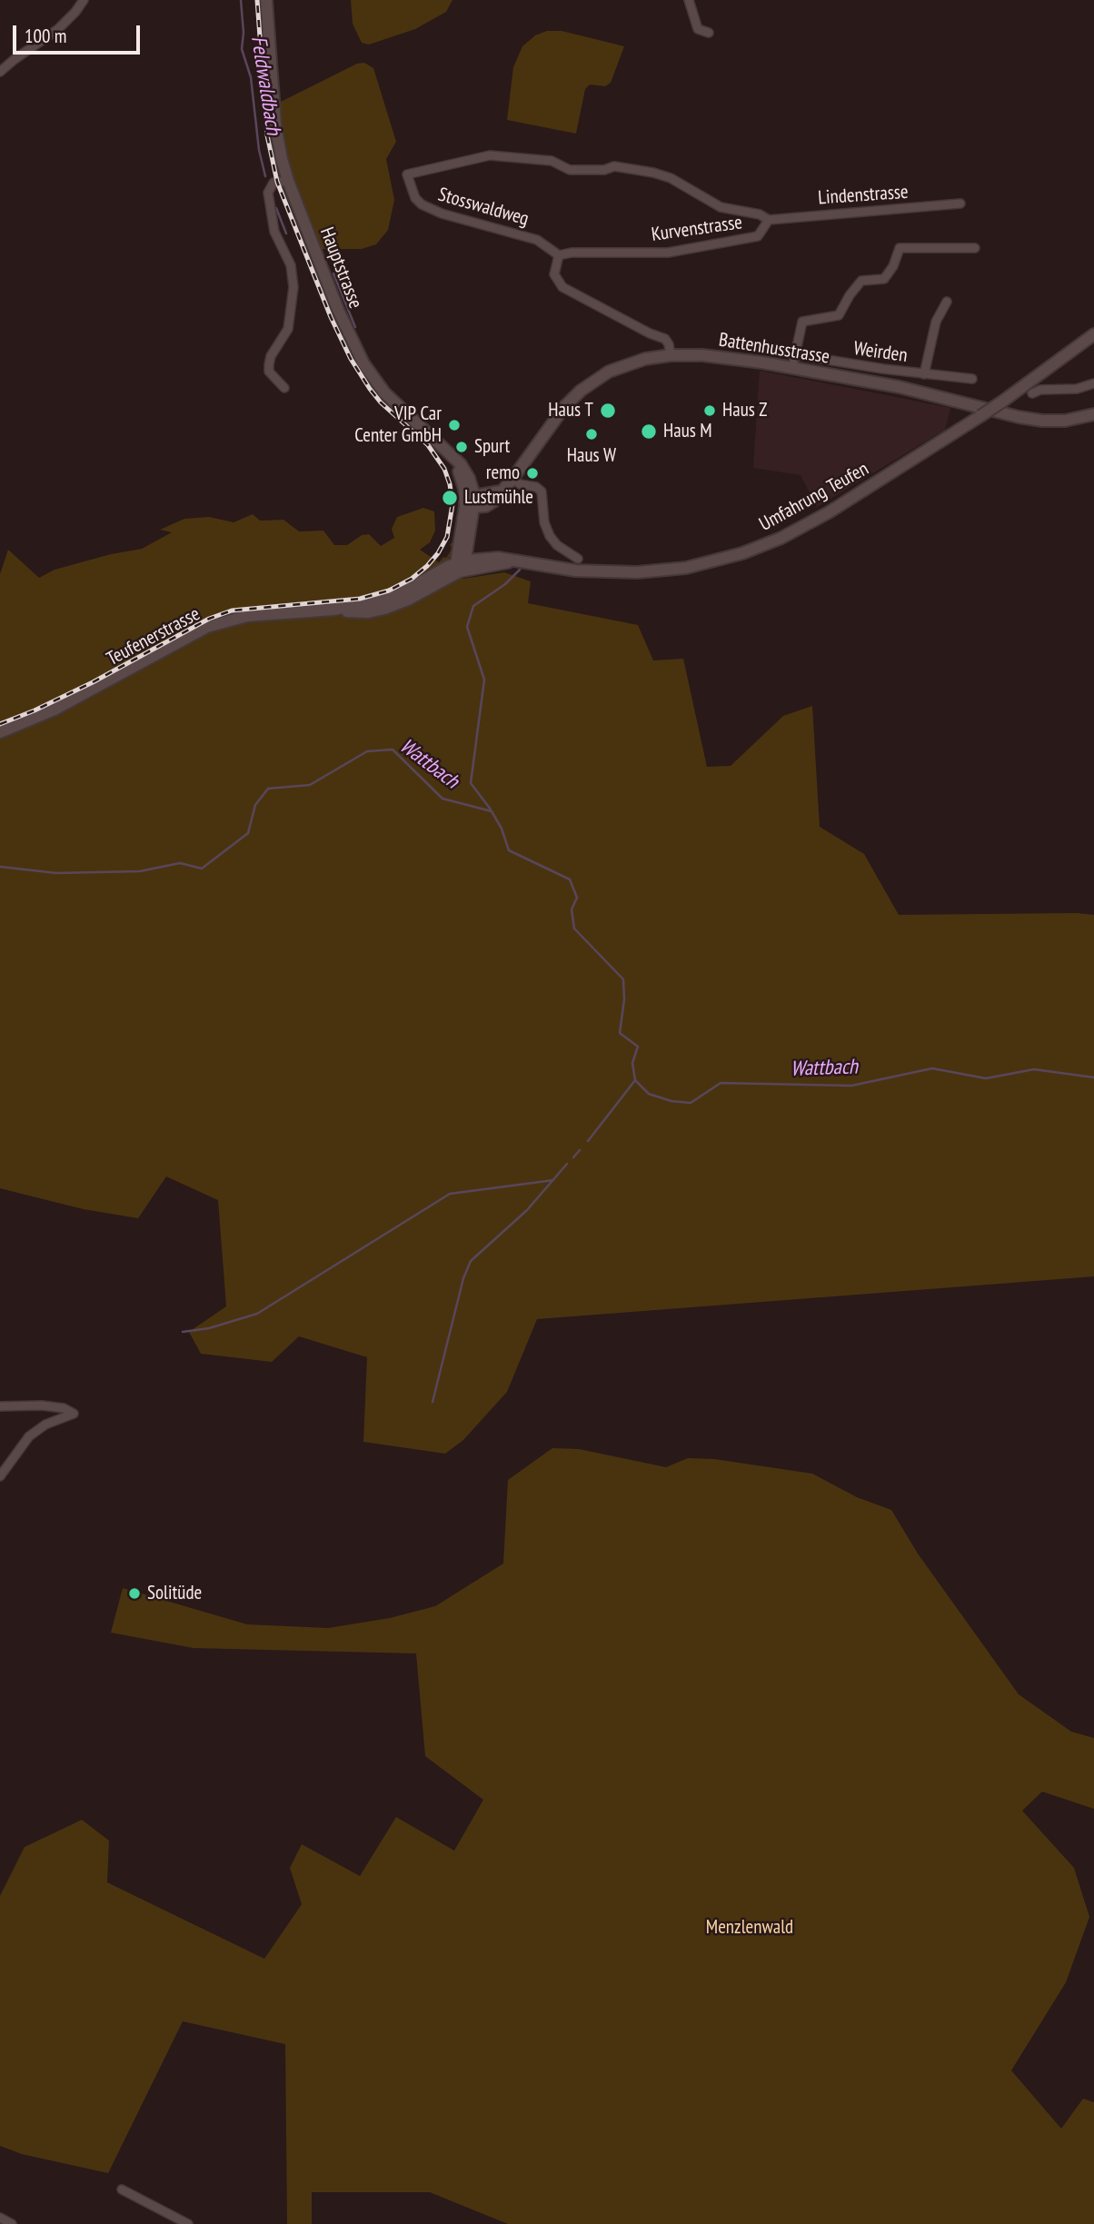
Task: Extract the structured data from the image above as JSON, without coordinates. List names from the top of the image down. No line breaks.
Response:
{"streets":{"street":["Lindenstrasse","Stosswaldweg","Kurvenstrasse","Hauptstrasse","Battenhusstrasse","Weirden","Umfahrung Teufen","Teufenerstrasse"]},"crossings":[["Lindenstrasse","Kurvenstrasse"],["Stosswaldweg","Kurvenstrasse"],["Hauptstrasse","Battenhusstrasse"],["Battenhusstrasse","Weirden"],["Umfahrung Teufen","Teufenerstrasse"]],"water":["Feldwaldbach","Wattbach"],"parks":["Menzlenwald"],"places":["Haus T","Haus Z","VIP Car Center GmbH","Haus M","Haus W","Spurt","remo","Lustmühle","Solitüde"],"scale_bar":"100 m"}
